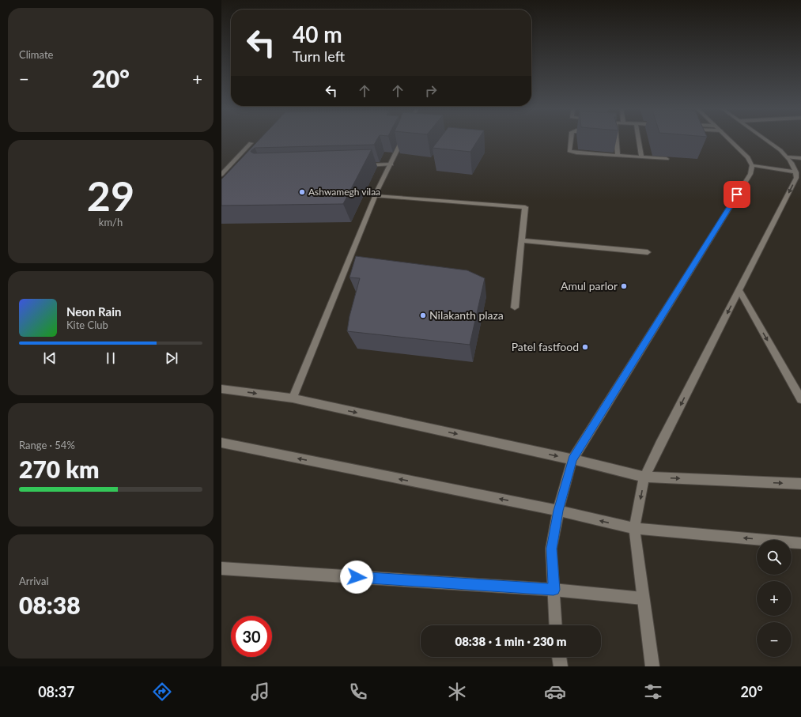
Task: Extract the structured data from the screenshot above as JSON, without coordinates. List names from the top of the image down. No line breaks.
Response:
{"places":["Ashwamegh vilaa","Amul parlor","Nilakanth plaza","Patel fastfood"],"page":{"tile":["Climate",["29","km/h"],["Range · 54%","270 km"],["Arrival","08:38"]],"turn":["40 m","Turn left"],"heat":["−","20°","+"],"song":["Neon Rain","Kite Club"],"map_buttons":["+","−"],"limit":"30","trip":"08:38 · 1 min · 230 m","tabs":["08:37","20°"]}}
